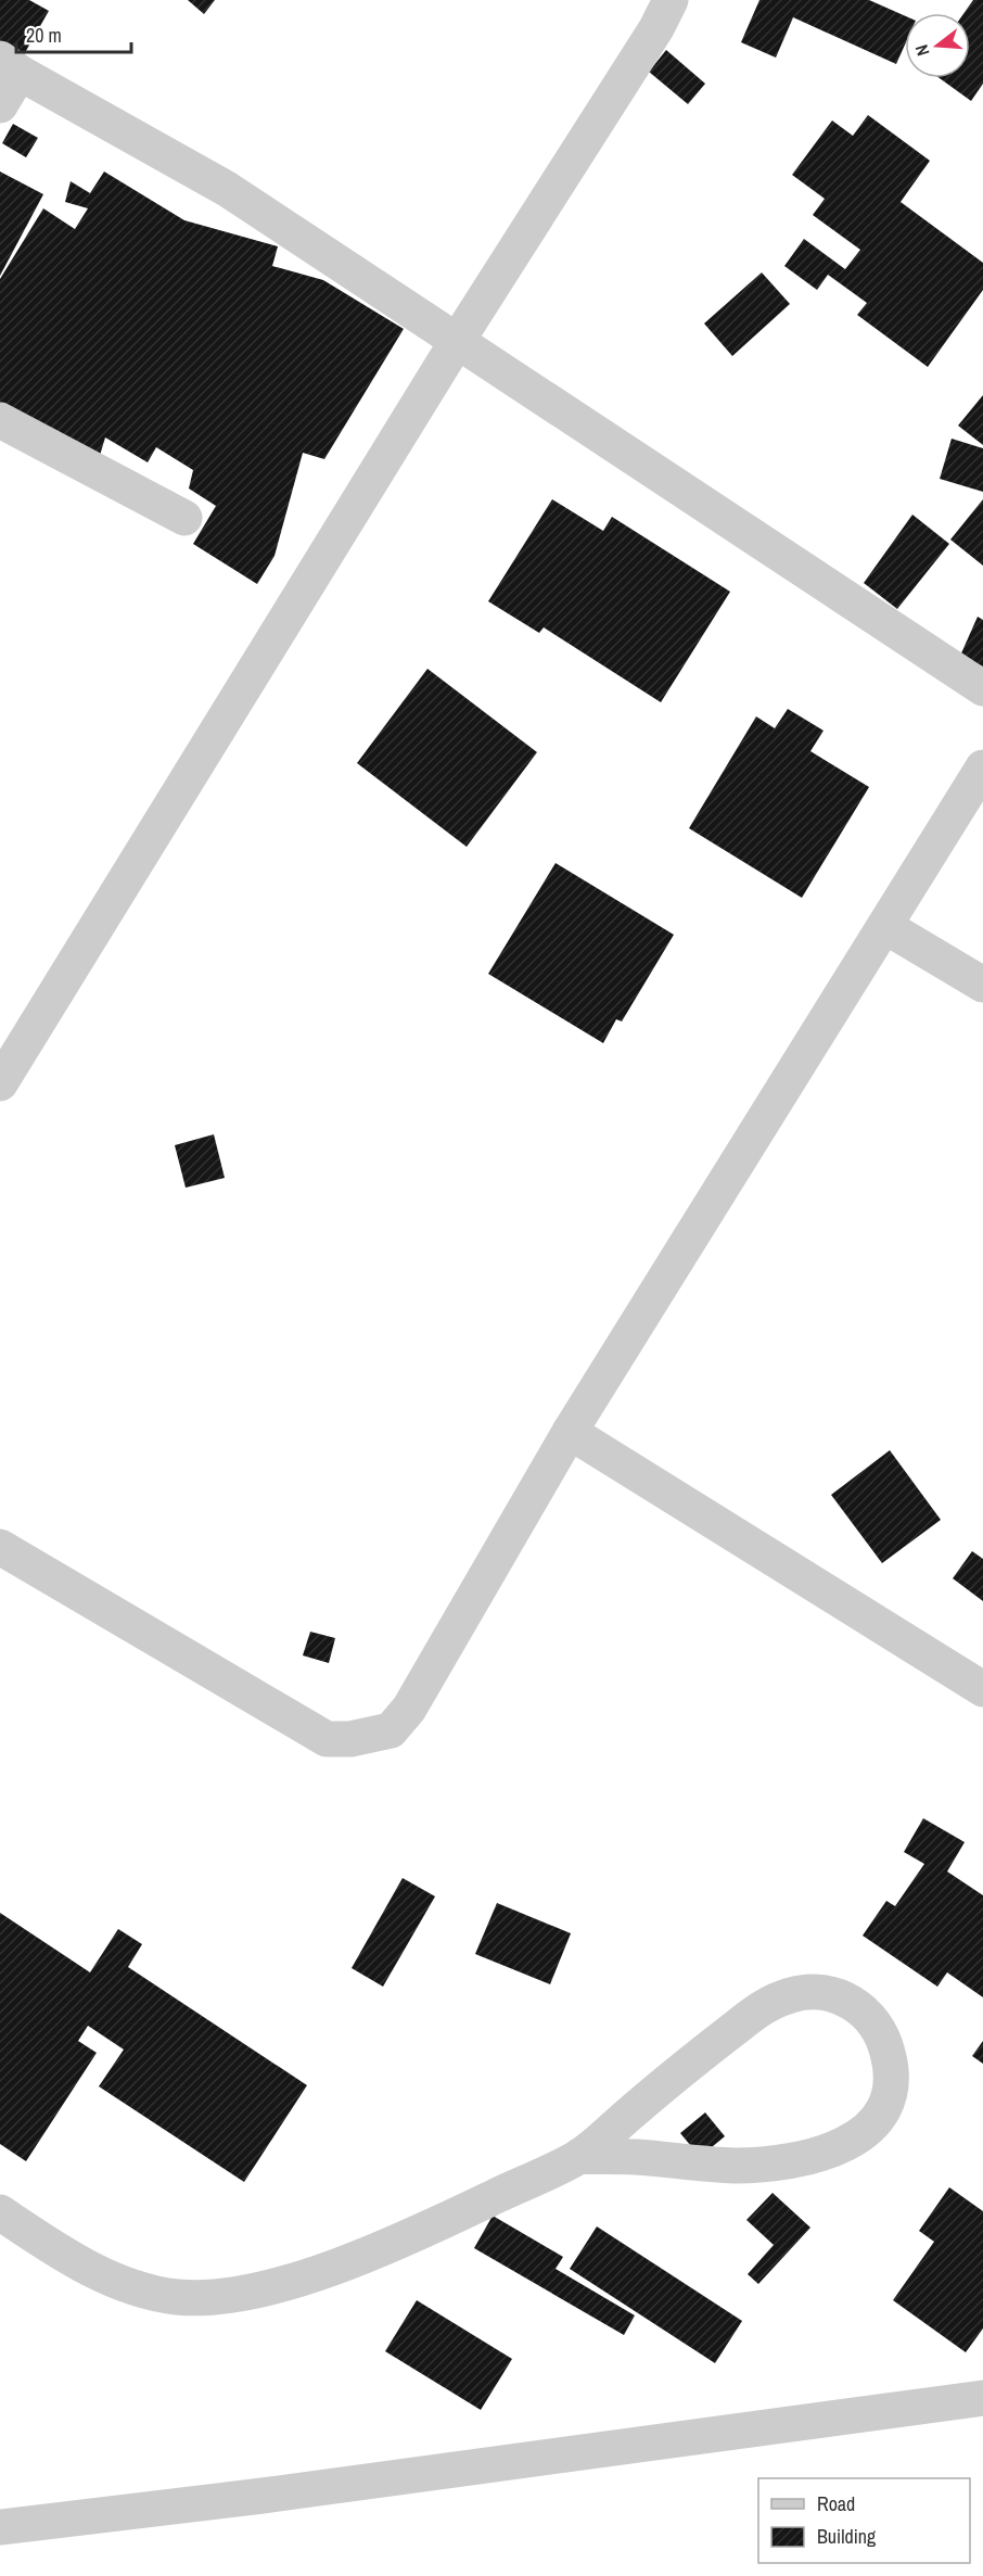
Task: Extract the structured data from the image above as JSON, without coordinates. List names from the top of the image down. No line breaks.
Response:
{"legend":["Road","Building"],"scale_bar":"20 m","north":"left"}
